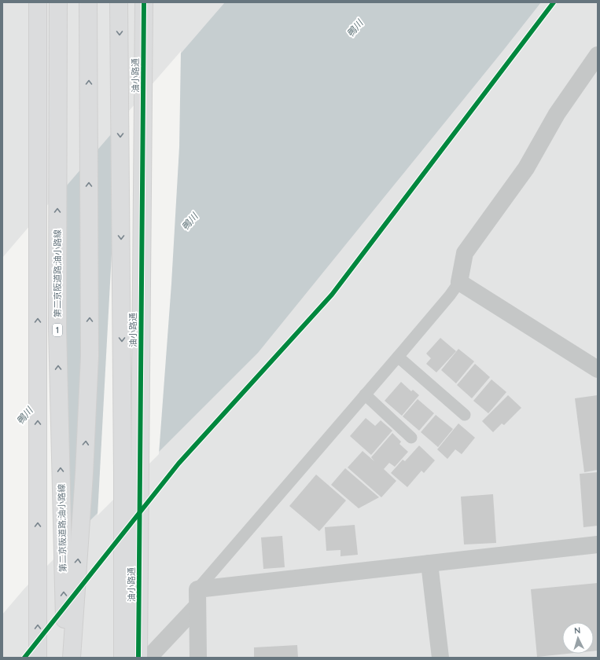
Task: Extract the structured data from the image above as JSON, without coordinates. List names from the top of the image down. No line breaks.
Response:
{"streets":{"main road":["油小路通","第二京阪道路;油小路線","1"]},"water":["鴨川"],"north":"top"}
